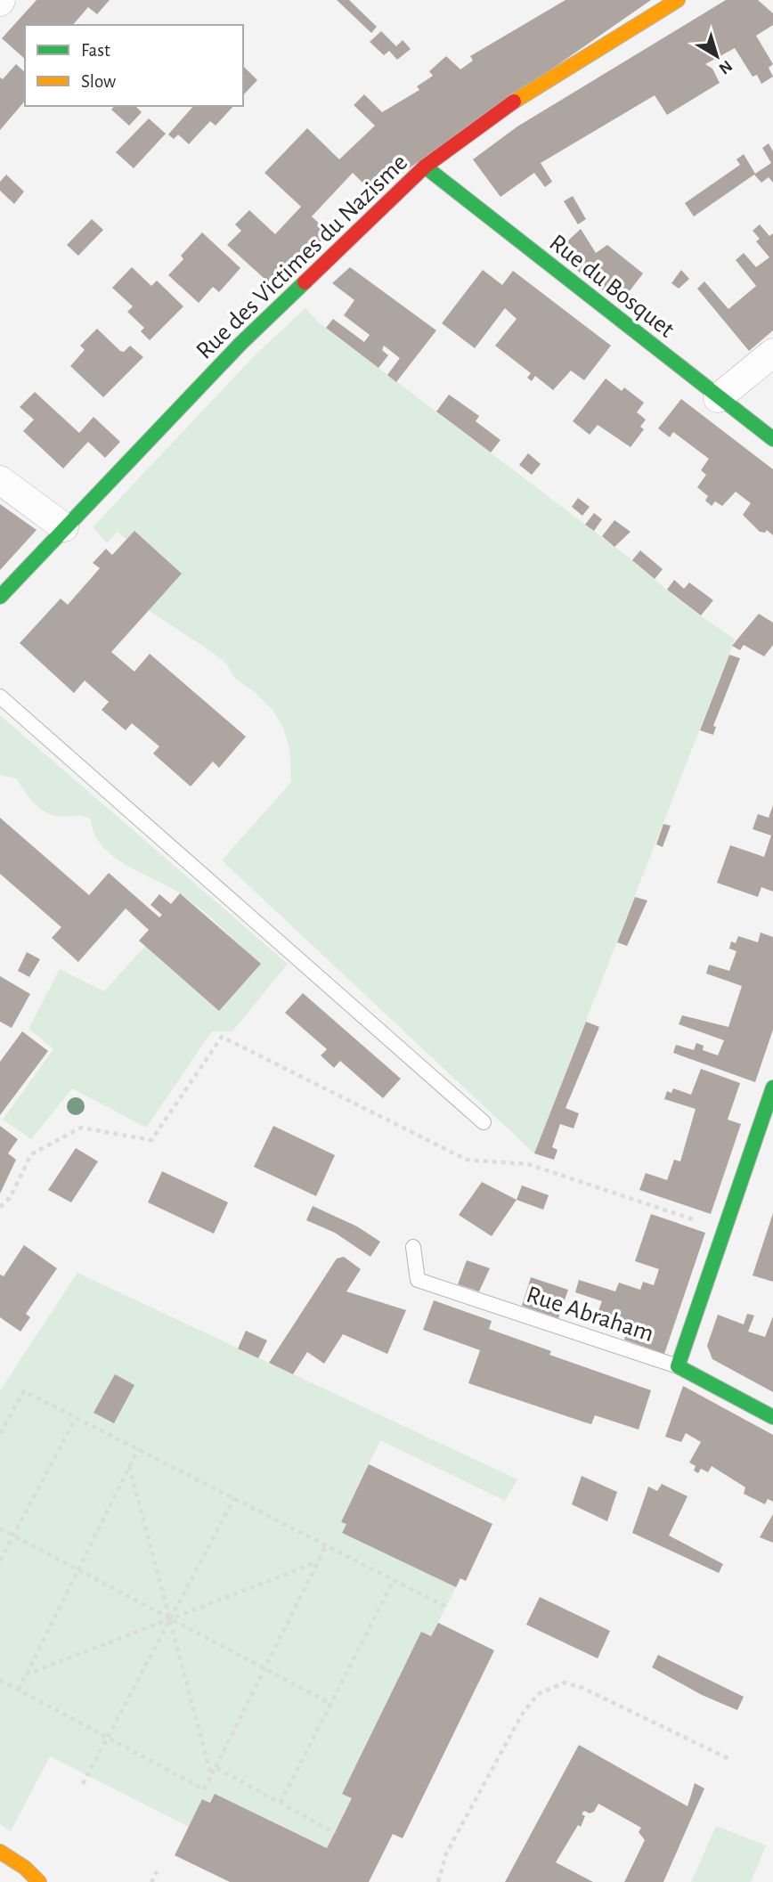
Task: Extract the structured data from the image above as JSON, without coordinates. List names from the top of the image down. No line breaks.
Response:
{"streets":{"street":["Rue des Victimes du Nazisme","Rue du Bosquet","Rue Abraham"]},"crossings":[["Rue des Victimes du Nazisme","Rue du Bosquet"]],"legend":["Fast","Slow"],"north":"bottom right"}
